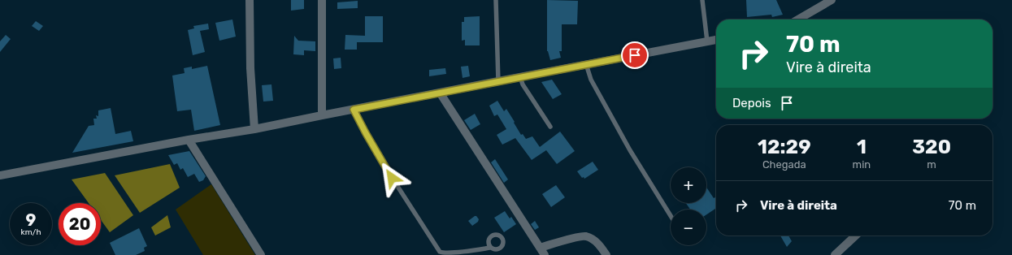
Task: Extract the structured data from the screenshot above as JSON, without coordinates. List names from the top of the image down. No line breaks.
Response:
{"page":{"turn":["70 m","Vire à direita"],"then":"Depois","eta":["12:29","Chegada","1","min","320","m"],"map_buttons":["+","−"],"list":[{"name":"Vire à direita","value":"70 m"}],"speed":"9 km/h","limit":"20"}}
